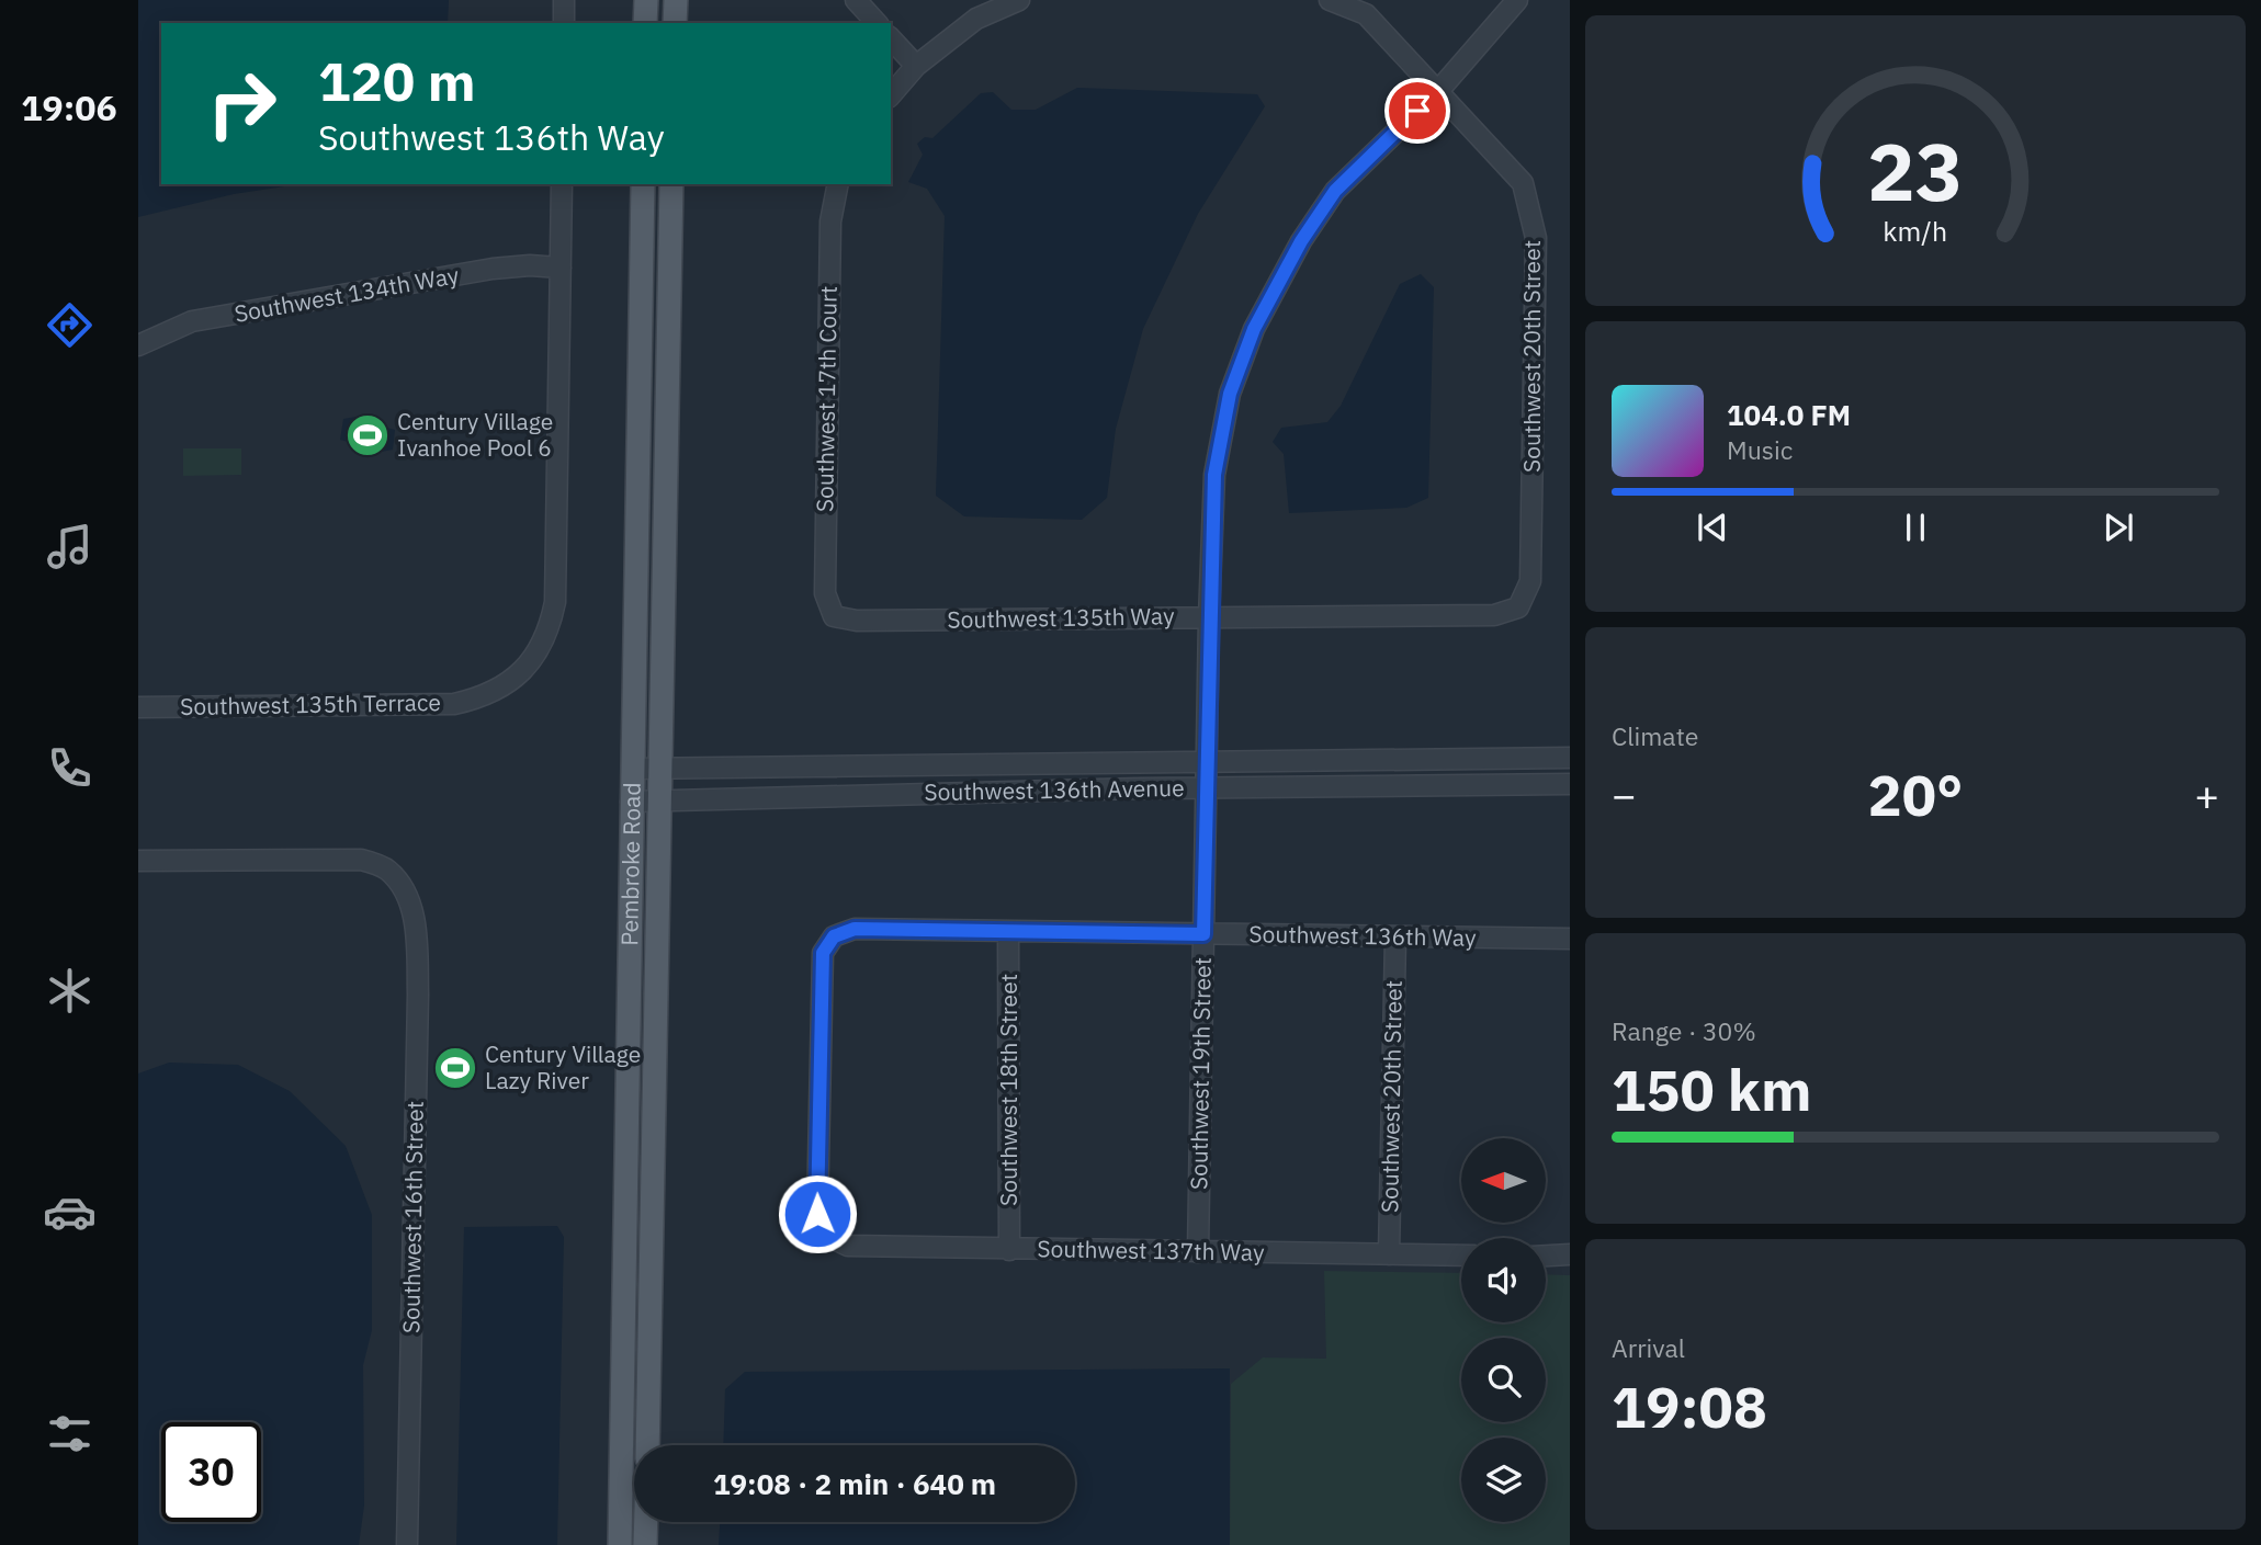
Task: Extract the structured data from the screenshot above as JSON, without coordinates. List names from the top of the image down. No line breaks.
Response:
{"streets":{"main road":["Pembroke Road"],"street":["Southwest 134th Way","Southwest 20th Street","Southwest 17th Court","Southwest 135th Way","Southwest 135th Terrace","Southwest 136th Avenue","Southwest 136th Way","Southwest 19th Street","Southwest 18th Street","Southwest 16th Street","Southwest 137th Way"]},"crossings":[["Southwest 134th Way","Southwest 135th Terrace"],["Southwest 20th Street","Southwest 135th Way"],["Southwest 20th Street","Southwest 136th Way"],["Southwest 20th Street","Southwest 19th Street"],["Southwest 20th Street","Southwest 137th Way"],["Southwest 17th Court","Southwest 135th Way"],["Southwest 135th Way","Southwest 19th Street"],["Southwest 136th Avenue","Pembroke Road"],["Southwest 136th Avenue","Southwest 19th Street"],["Southwest 136th Way","Southwest 19th Street"],["Southwest 136th Way","Southwest 18th Street"],["Southwest 136th Way","Southwest 137th Way"],["Southwest 19th Street","Southwest 137th Way"],["Southwest 18th Street","Southwest 137th Way"]],"places":{"sports":["Century Village Ivanhoe Pool 6","Century Village Lazy River"]},"north":"left","page":{"tabs":"19:06","turn":["120 m","Southwest 136th Way"],"song":["104.0 FM","Music"],"tile":["Climate",["Range · 30%","150 km"],["Arrival","19:08"]],"heat":["−","20°","+"],"limit":"30","trip":"19:08 · 2 min · 640 m","gauge":["23","km/h"]}}
